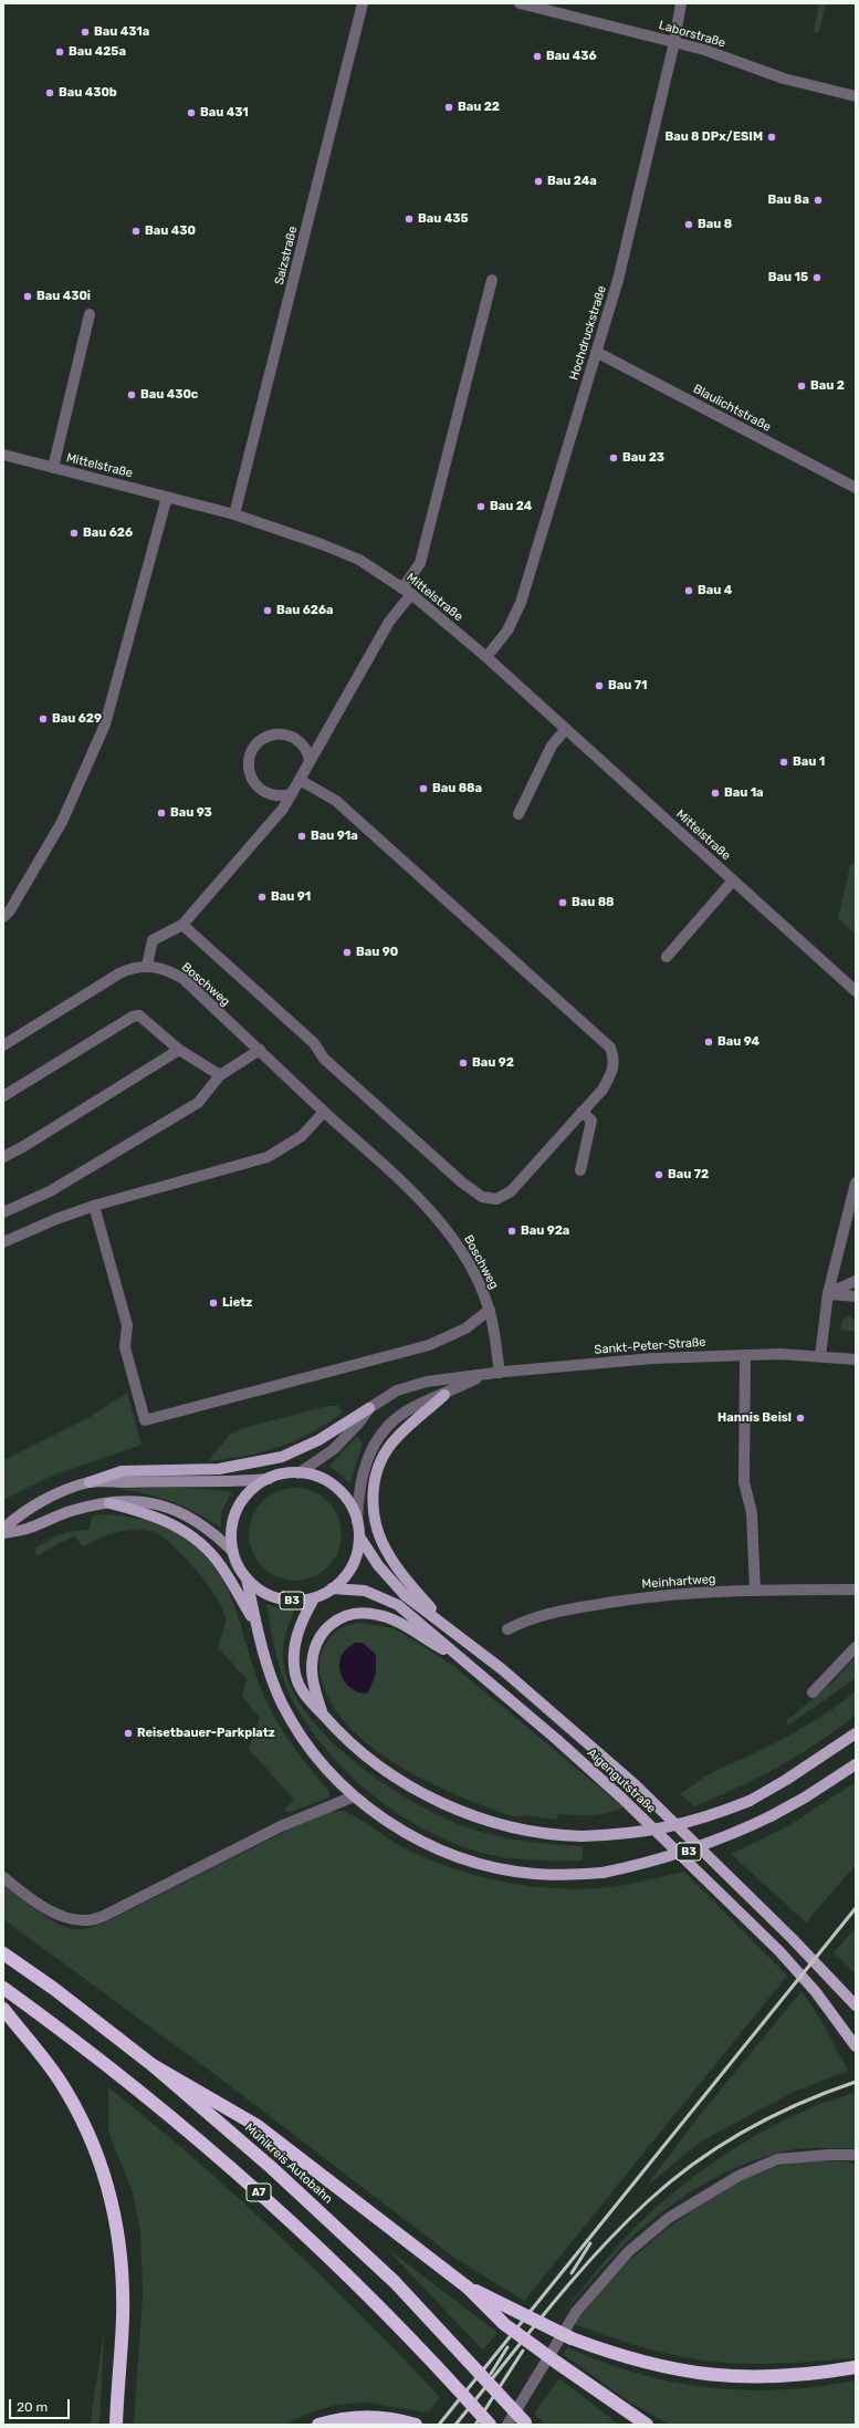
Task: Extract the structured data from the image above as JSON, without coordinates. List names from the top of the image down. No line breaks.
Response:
{"streets":{"highway":["Mühlkreis Autobahn","A7"],"main road":["B3","Aigengutstraße"],"street":["Laborstraße","Salzstraße","Hochdruckstraße","Blaulichtstraße","Mittelstraße","Boschweg","Sankt-Peter-Straße","Meinhartweg"]},"crossings":[["Laborstraße","Hochdruckstraße"],["Salzstraße","Mittelstraße"],["Hochdruckstraße","Blaulichtstraße"],["Hochdruckstraße","Mittelstraße"],["Boschweg","Sankt-Peter-Straße"],["B3","Aigengutstraße"]],"places":["Bau 431a","Bau 425a","Bau 436","Bau 430b","Bau 22","Bau 431","Bau 8 DPx/ESIM","Bau 24a","Bau 8a","Bau 435","Bau 8","Bau 430","Bau 15","Bau 430i","Bau 2","Bau 430c","Bau 23","Bau 24","Bau 626","Bau 4","Bau 626a","Bau 71","Bau 629","Bau 1","Bau 88a","Bau 1a","Bau 93","Bau 91a","Bau 91","Bau 88","Bau 90","Bau 94","Bau 92","Bau 72","Bau 92a","Lietz","Hannis Beisl","Reisetbauer-Parkplatz"],"scale_bar":"20 m"}
